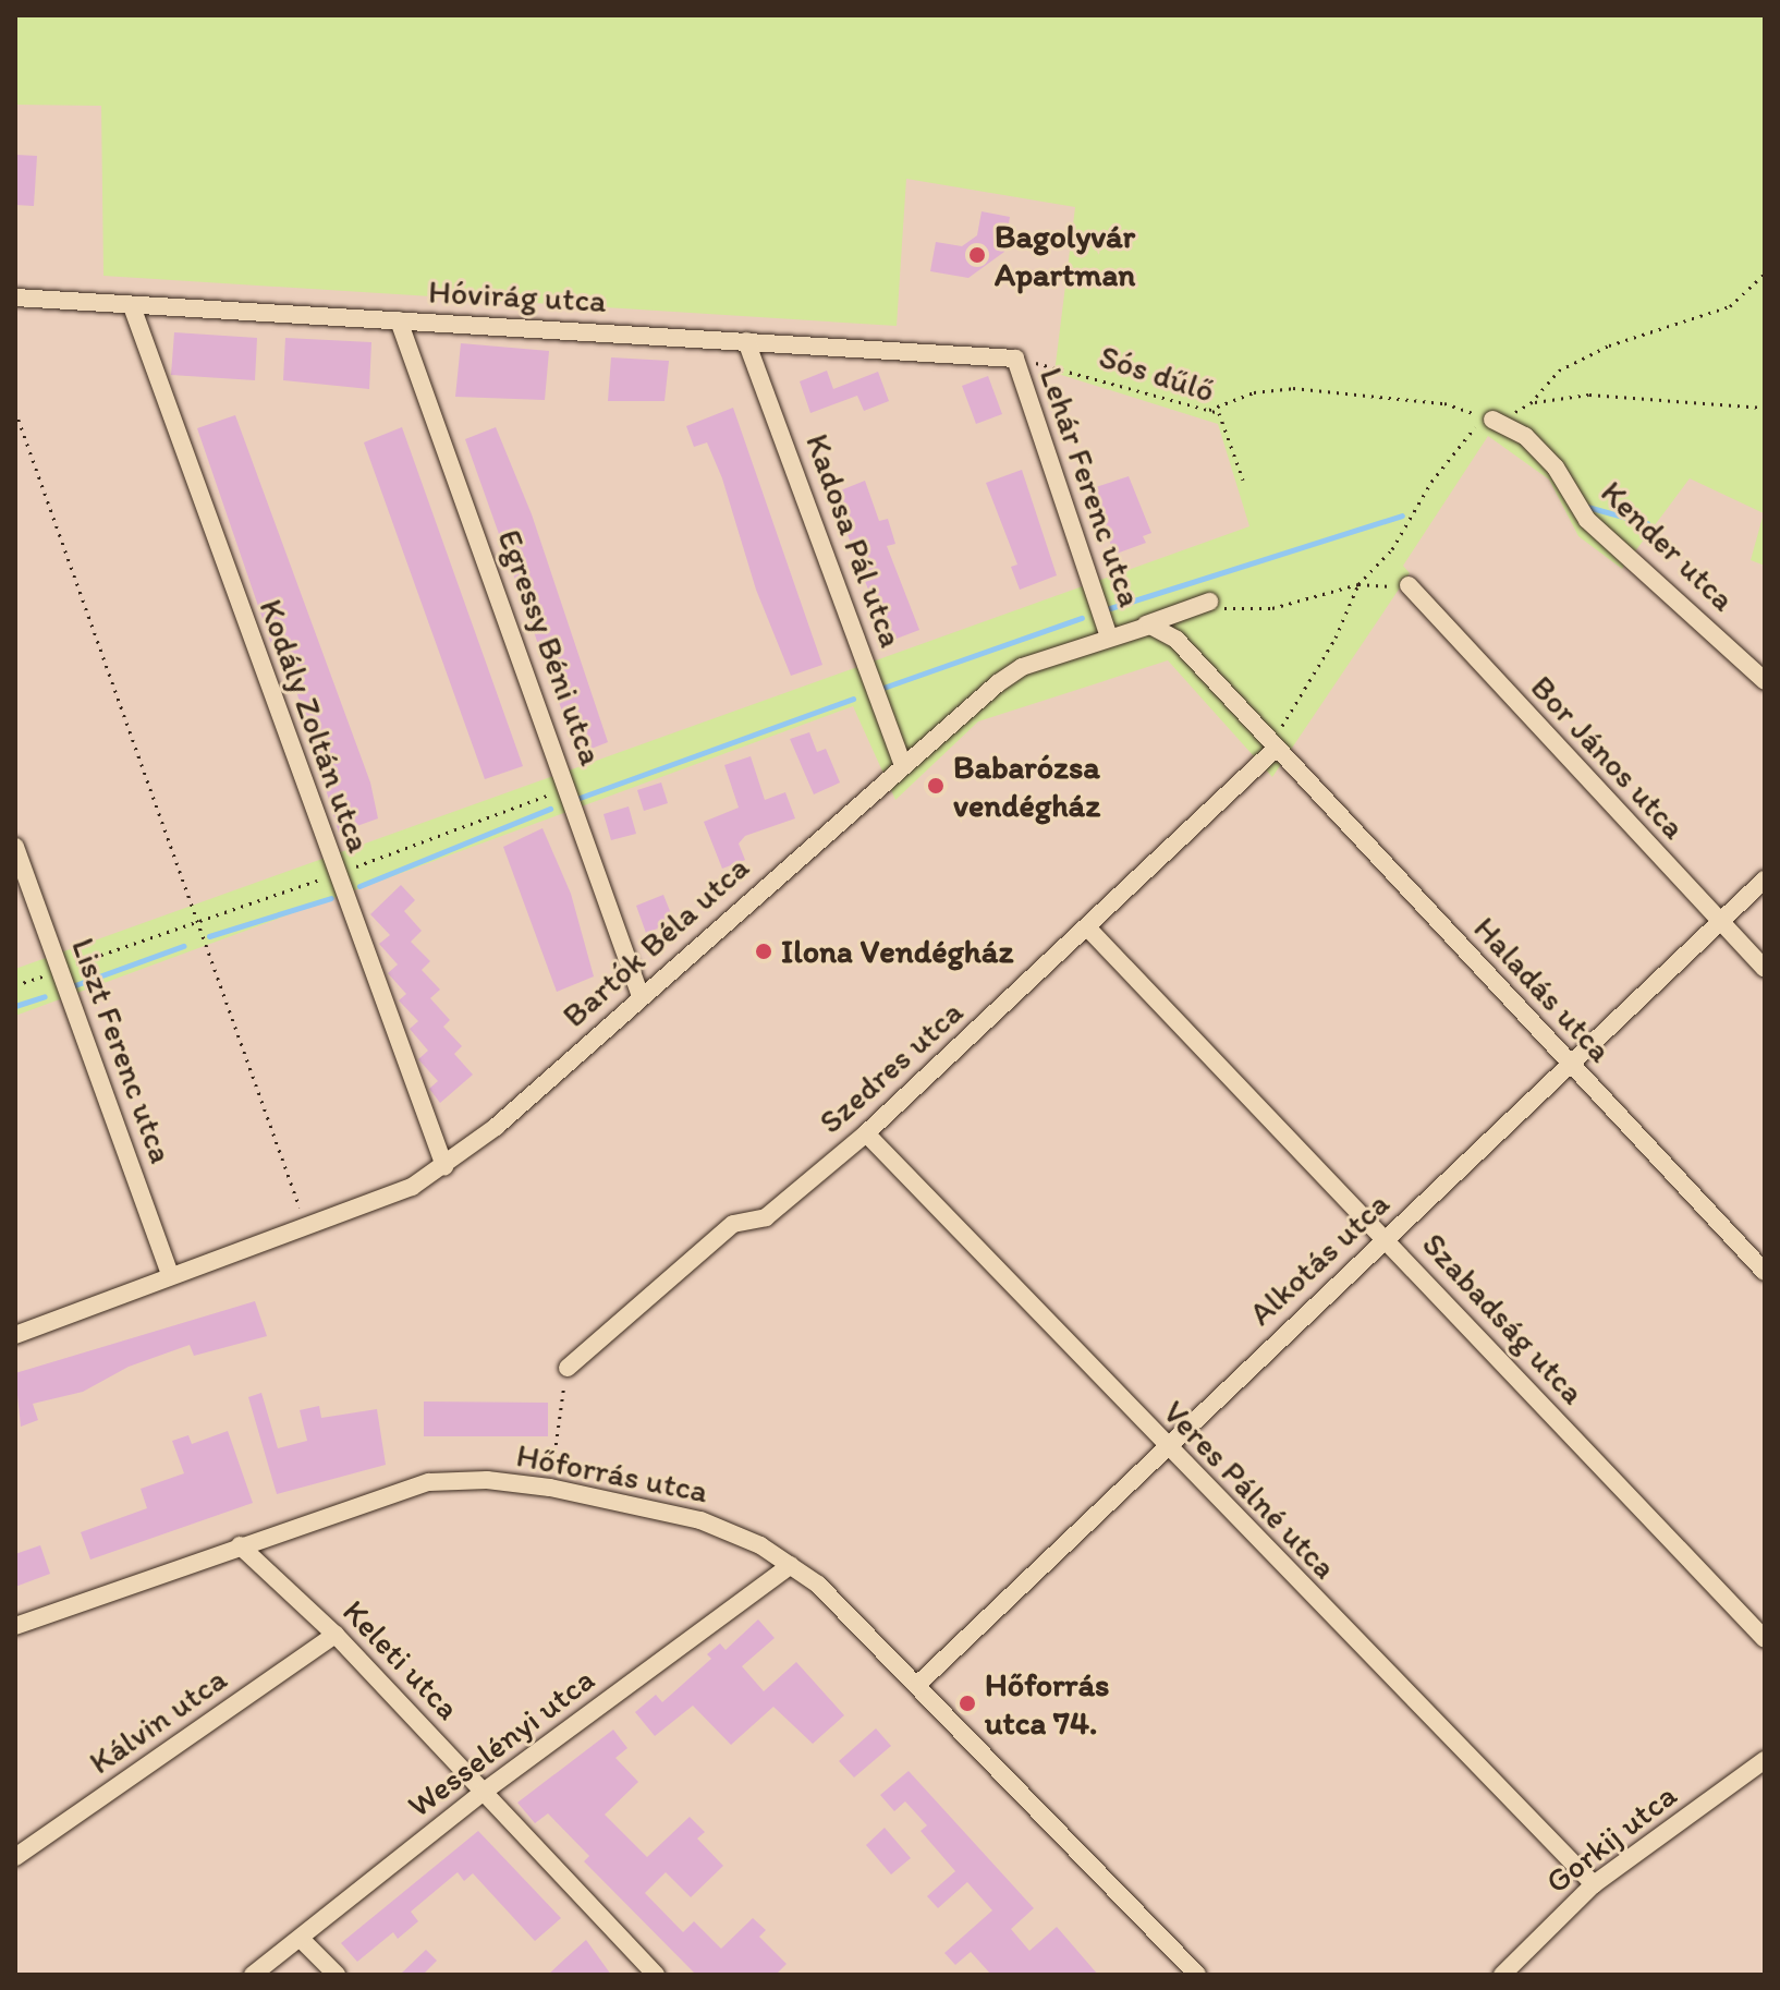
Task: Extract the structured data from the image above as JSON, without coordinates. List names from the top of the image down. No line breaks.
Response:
{"streets":{"street":["Hóvirág utca","Lehár Ferenc utca","Kadosa Pál utca","Kender utca","Egressy Béni utca","Kodály Zoltán utca","Bor János utca","Bartók Béla utca","Haladás utca","Liszt Ferenc utca","Szedres utca","Alkotás utca","Szabadság utca","Hőforrás utca","Veres Pálné utca","Keleti utca","Kálvin utca","Wesselényi utca","Gorkij utca"],"path":["Sós dűlő"]},"crossings":[["Hóvirág utca","Sós dűlő"],["Hóvirág utca","Lehár Ferenc utca"],["Hóvirág utca","Kadosa Pál utca"],["Hóvirág utca","Egressy Béni utca"],["Hóvirág utca","Kodály Zoltán utca"],["Sós dűlő","Lehár Ferenc utca"],["Lehár Ferenc utca","Bartók Béla utca"],["Kadosa Pál utca","Bartók Béla utca"],["Egressy Béni utca","Bartók Béla utca"],["Kodály Zoltán utca","Bartók Béla utca"],["Bor János utca","Alkotás utca"],["Bartók Béla utca","Liszt Ferenc utca"],["Haladás utca","Szedres utca"],["Haladás utca","Alkotás utca"],["Szedres utca","Szabadság utca"],["Szedres utca","Veres Pálné utca"],["Alkotás utca","Szabadság utca"],["Alkotás utca","Hőforrás utca"],["Alkotás utca","Veres Pálné utca"],["Hőforrás utca","Keleti utca"],["Hőforrás utca","Wesselényi utca"],["Veres Pálné utca","Gorkij utca"],["Keleti utca","Kálvin utca"],["Keleti utca","Wesselényi utca"]],"places":["Bagolyvár Apartman","Babarózsa vendégház","Ilona Vendégház","Hőforrás utca 74."]}
